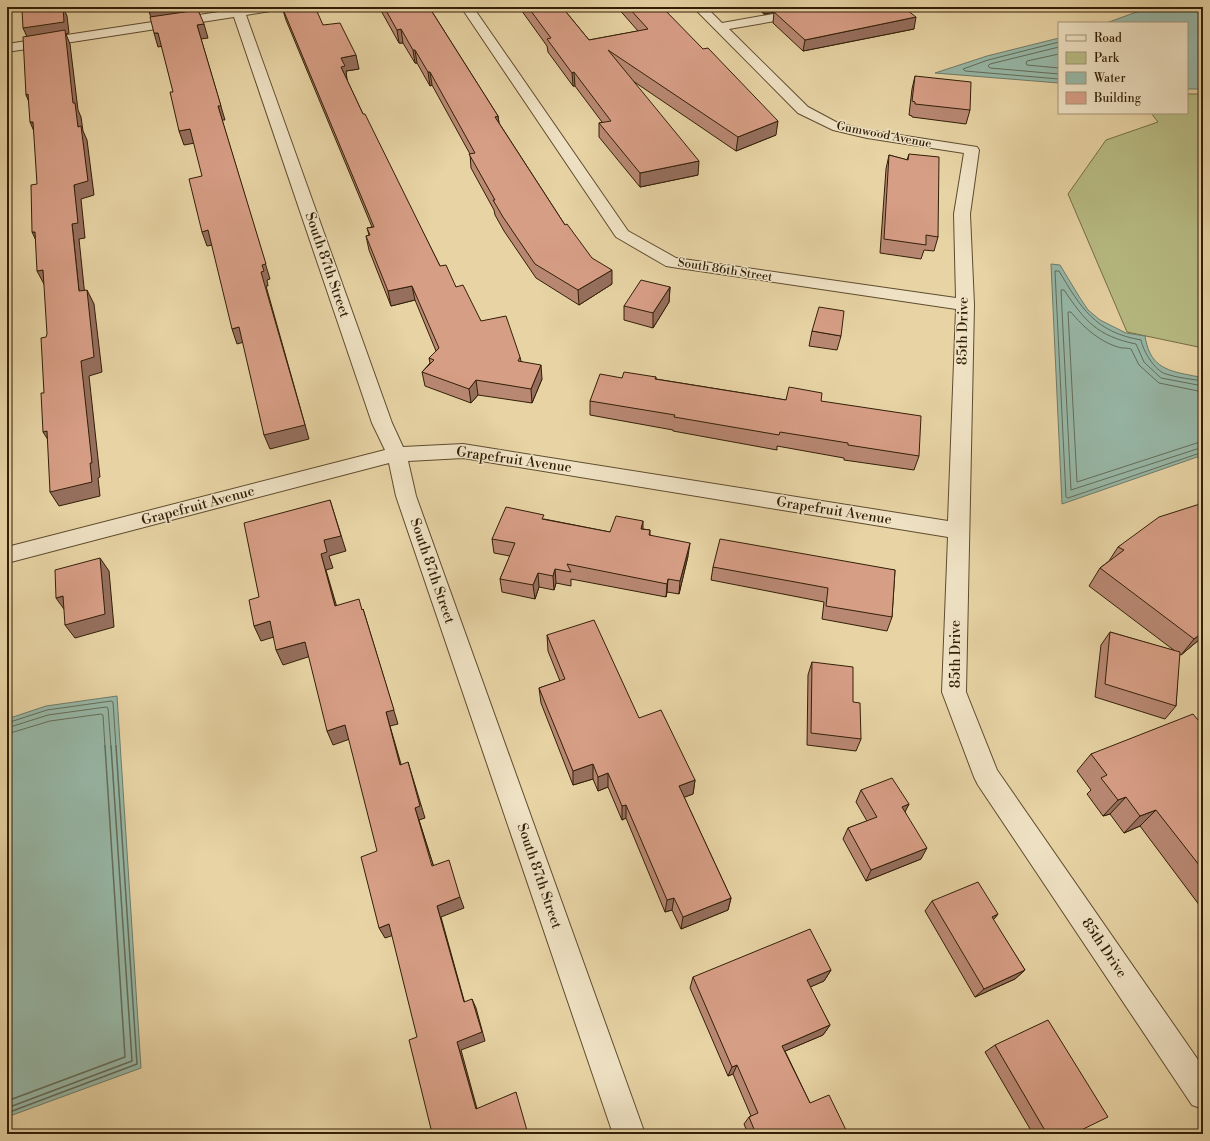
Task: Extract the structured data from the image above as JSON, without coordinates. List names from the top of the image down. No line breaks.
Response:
{"streets":{"street":["Gumwood Avenue","South 87th Street","South 86th Street","85th Drive","Grapefruit Avenue"]},"crossings":[["Gumwood Avenue","85th Drive"],["South 87th Street","Grapefruit Avenue"],["South 86th Street","85th Drive"],["85th Drive","Grapefruit Avenue"]],"legend":["Road","Park","Water","Building"]}
